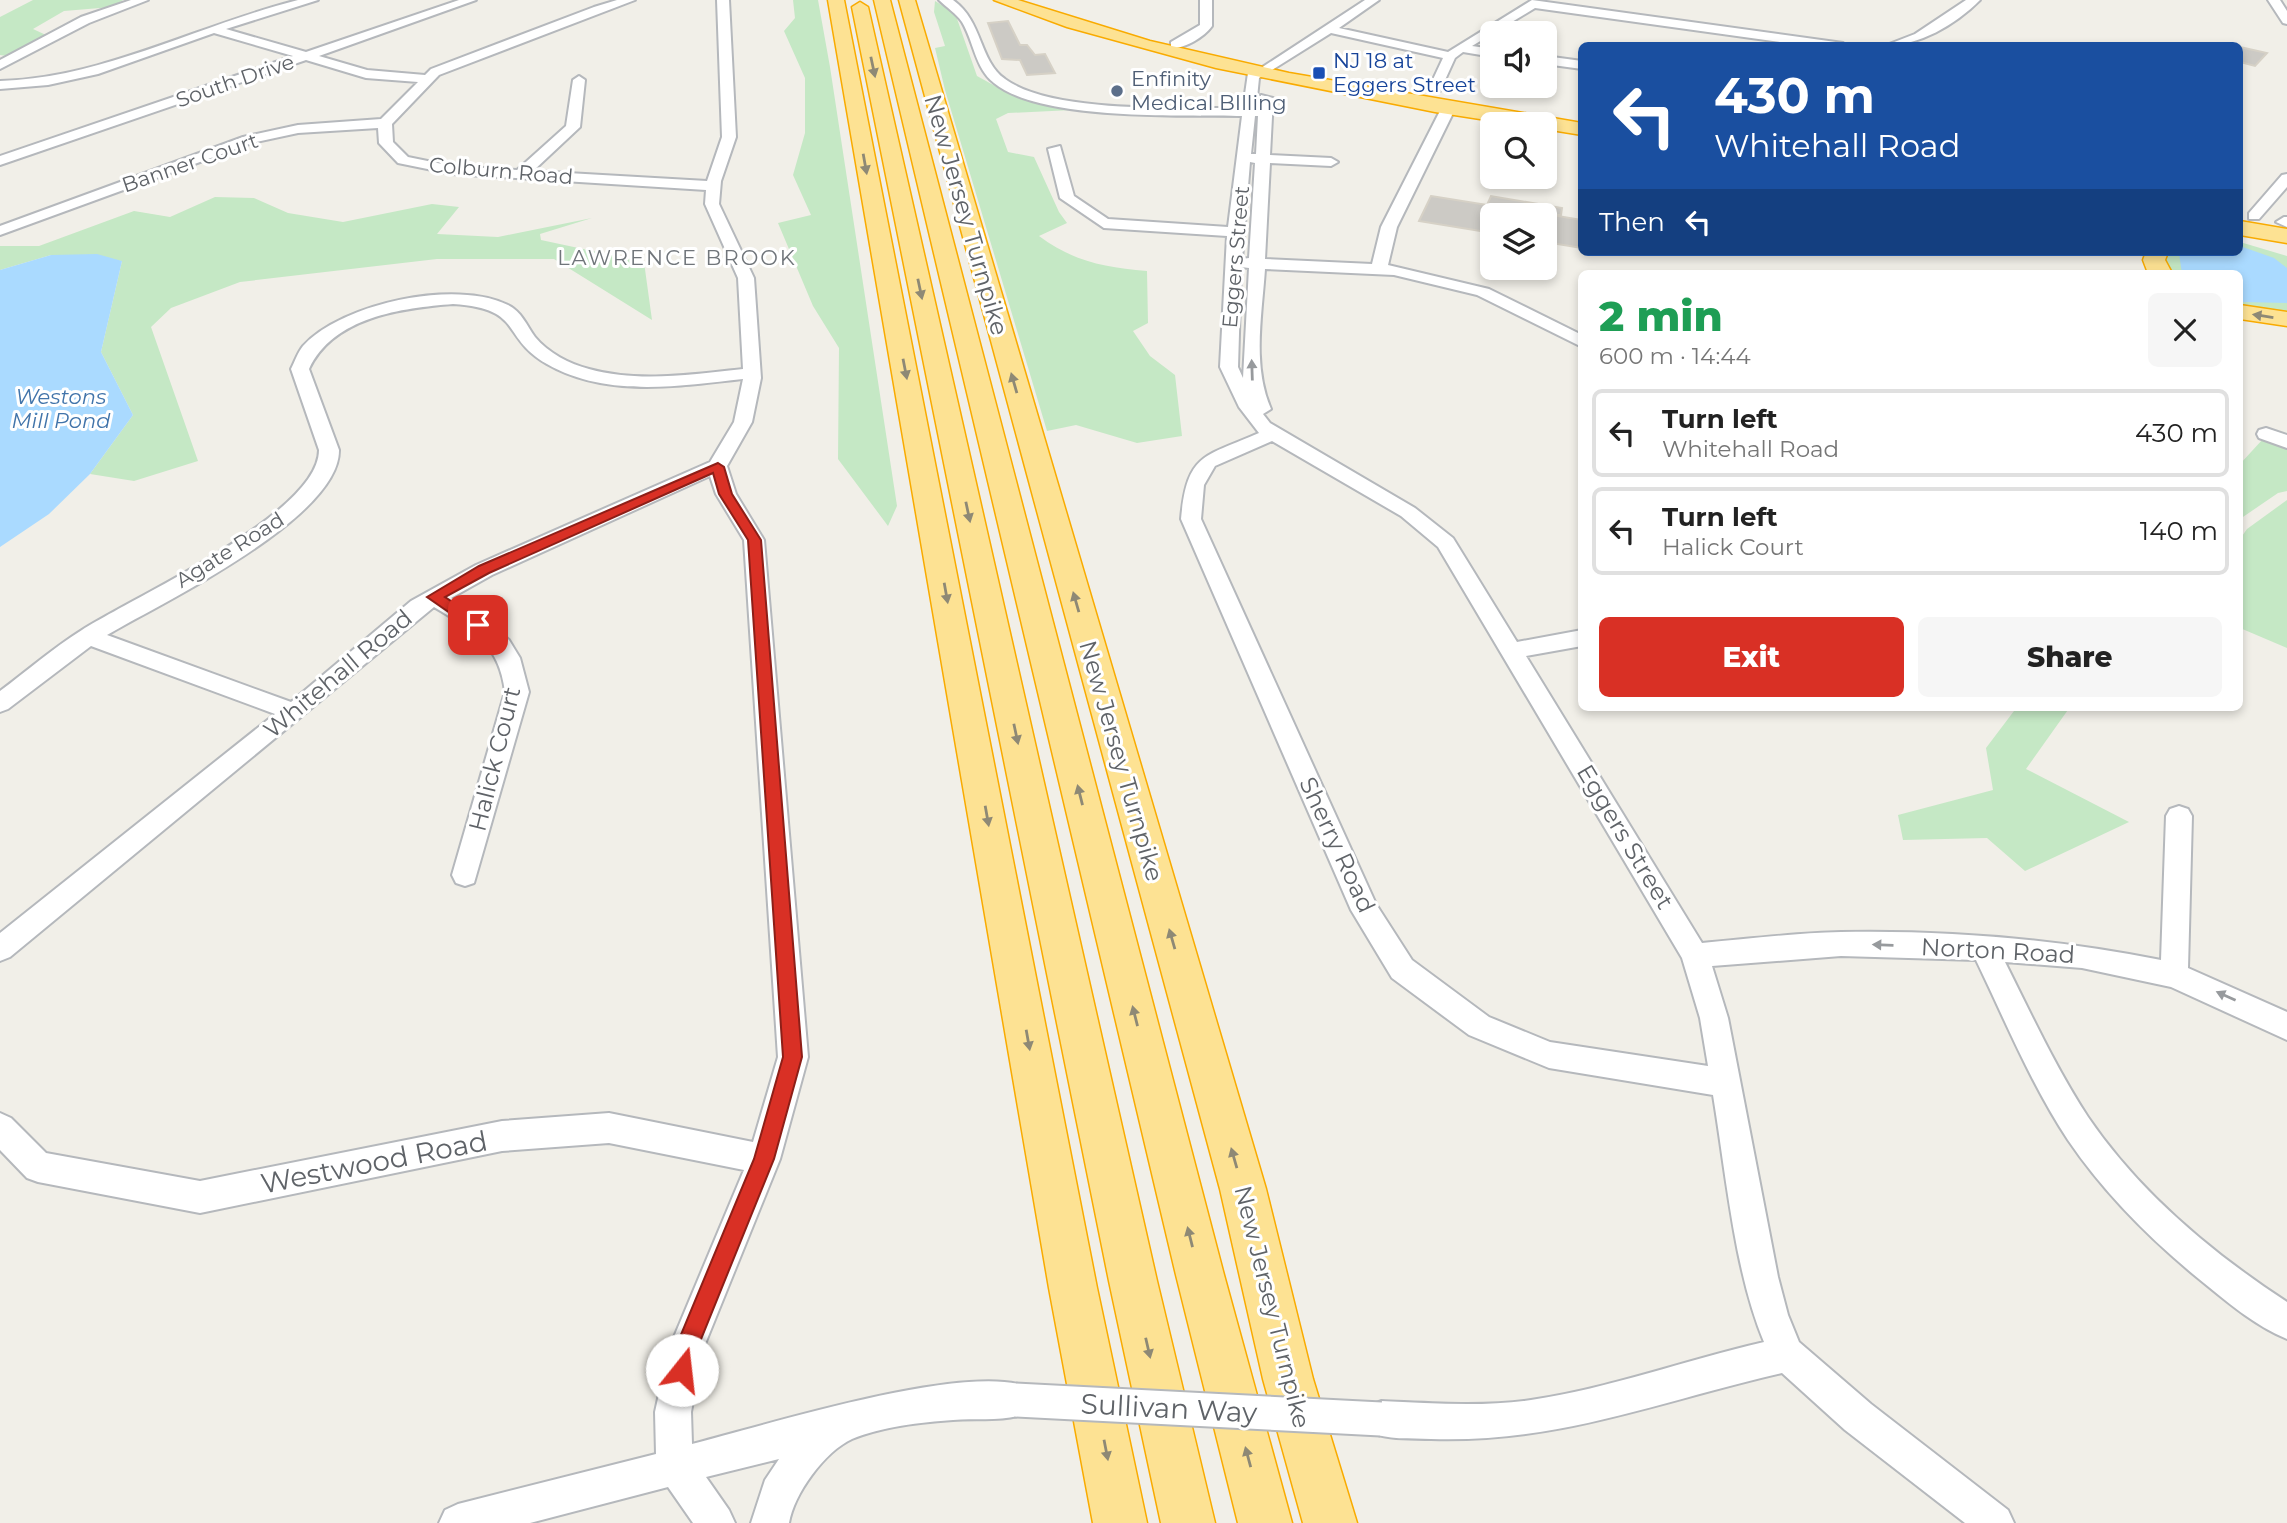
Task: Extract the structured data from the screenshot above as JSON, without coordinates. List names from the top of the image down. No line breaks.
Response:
{"streets":{"highway":["New Jersey Turnpike"],"street":["South Drive","Banner Court","Colburn Road","Eggers Street","Agate Road","Whitehall Road","Halick Court","Sherry Road","Norton Road","Westwood Road","Sullivan Way"]},"crossings":[["Banner Court","Colburn Road"],["Eggers Street","Sherry Road"],["Eggers Street","Norton Road"],["Eggers Street","Sullivan Way"],["Whitehall Road","Halick Court"]],"one_way":["Norton Road"],"districts":["LAWRENCE BROOK"],"water":["Westons Mill Pond"],"places":{"transit":["NJ 18 at Eggers Street"],"other":["Enfinity Medical BIlling"]},"page":{"turn":["430 m","Whitehall Road"],"then":"Then","heading":["2 min","600 m · 14:44"],"list":[{"name":"Turn left","note":"Whitehall Road","value":"430 m"},{"name":"Turn left","note":"Halick Court","value":"140 m"}],"buttons":["Exit","Share"]}}
